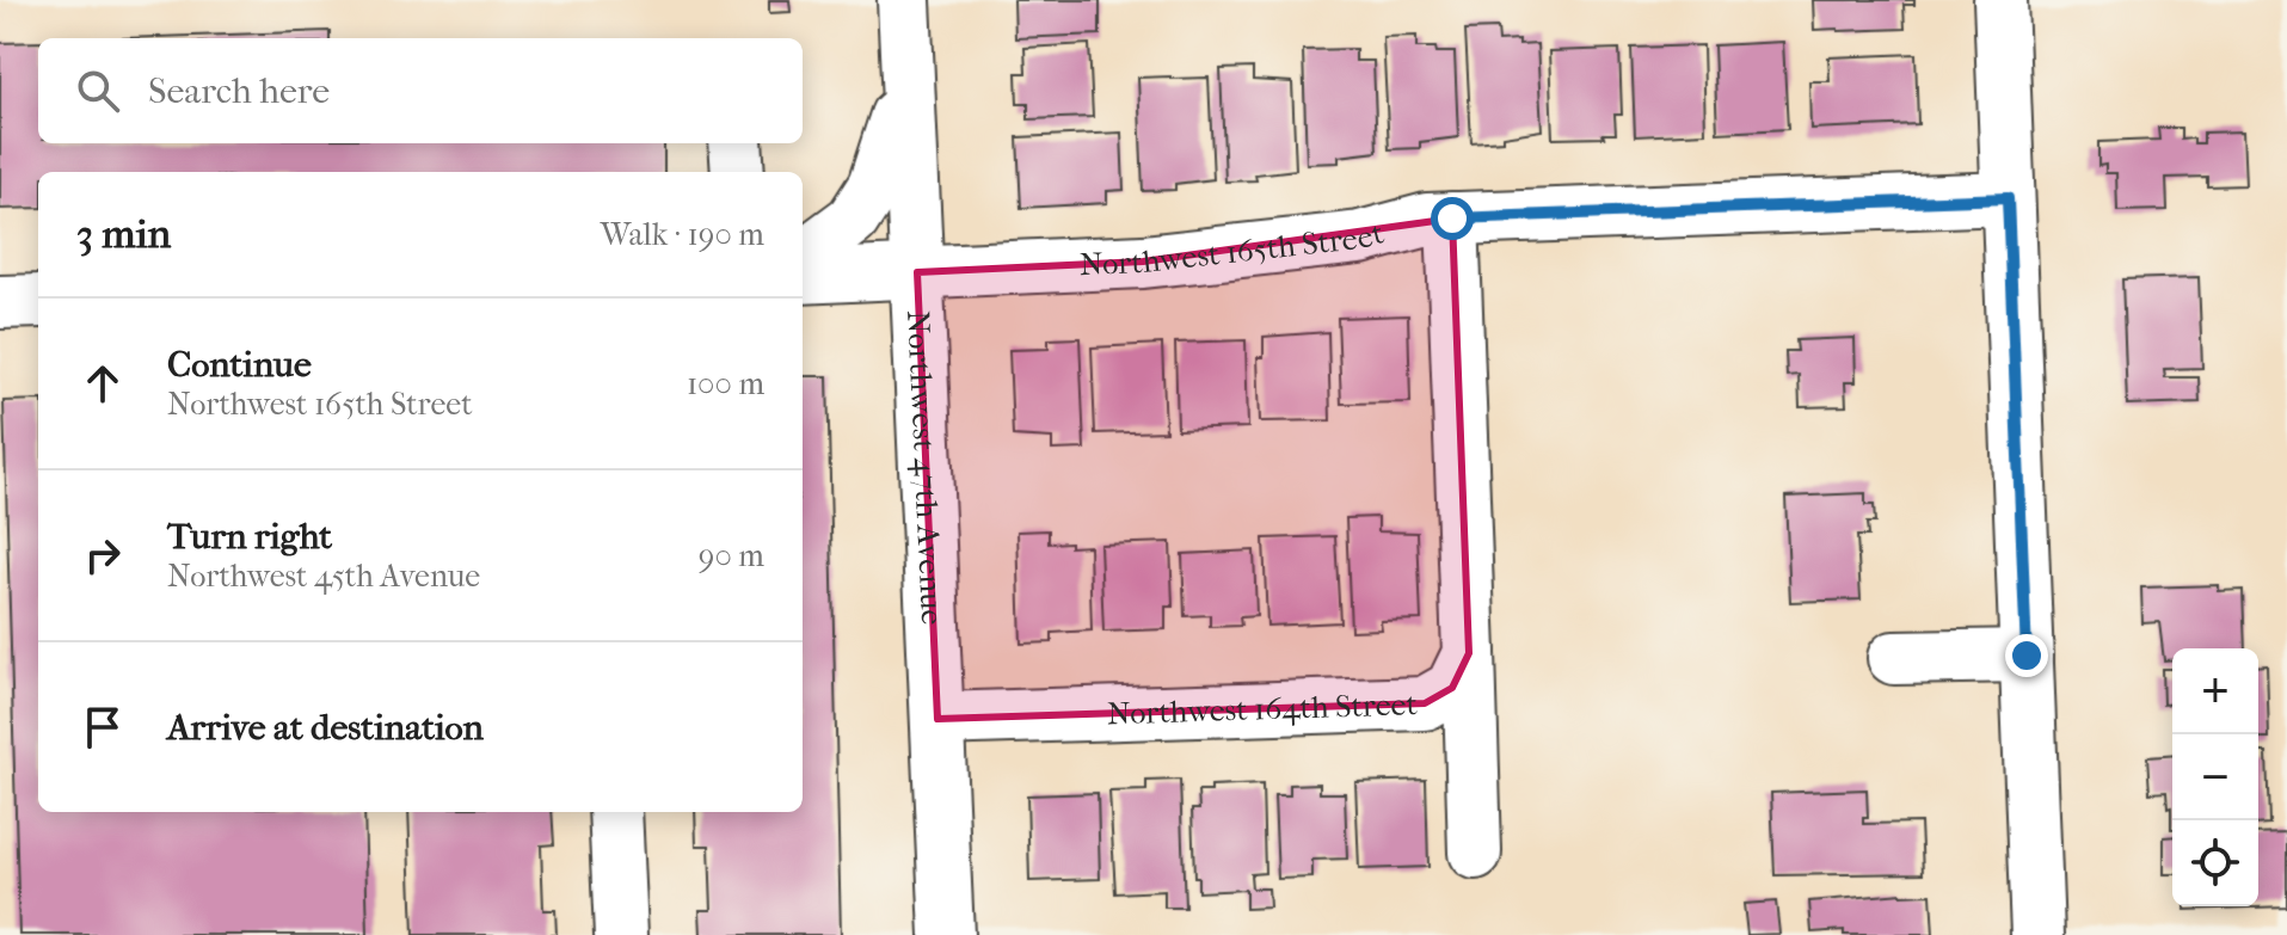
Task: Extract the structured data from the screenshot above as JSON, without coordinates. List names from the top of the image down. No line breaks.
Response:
{"streets":{"street":["Northwest 165th Street","Northwest 47th Avenue","Northwest 164th Street"]},"crossings":[["Northwest 165th Street","Northwest 47th Avenue"],["Northwest 47th Avenue","Northwest 164th Street"]],"page":{"search":"Search here","heading":["3 min","Walk · 190 m"],"list":[["Continue","Northwest 165th Street","100 m"],["Turn right","Northwest 45th Avenue","90 m"],"Arrive at destination"],"map_buttons":["+","−"]}}
